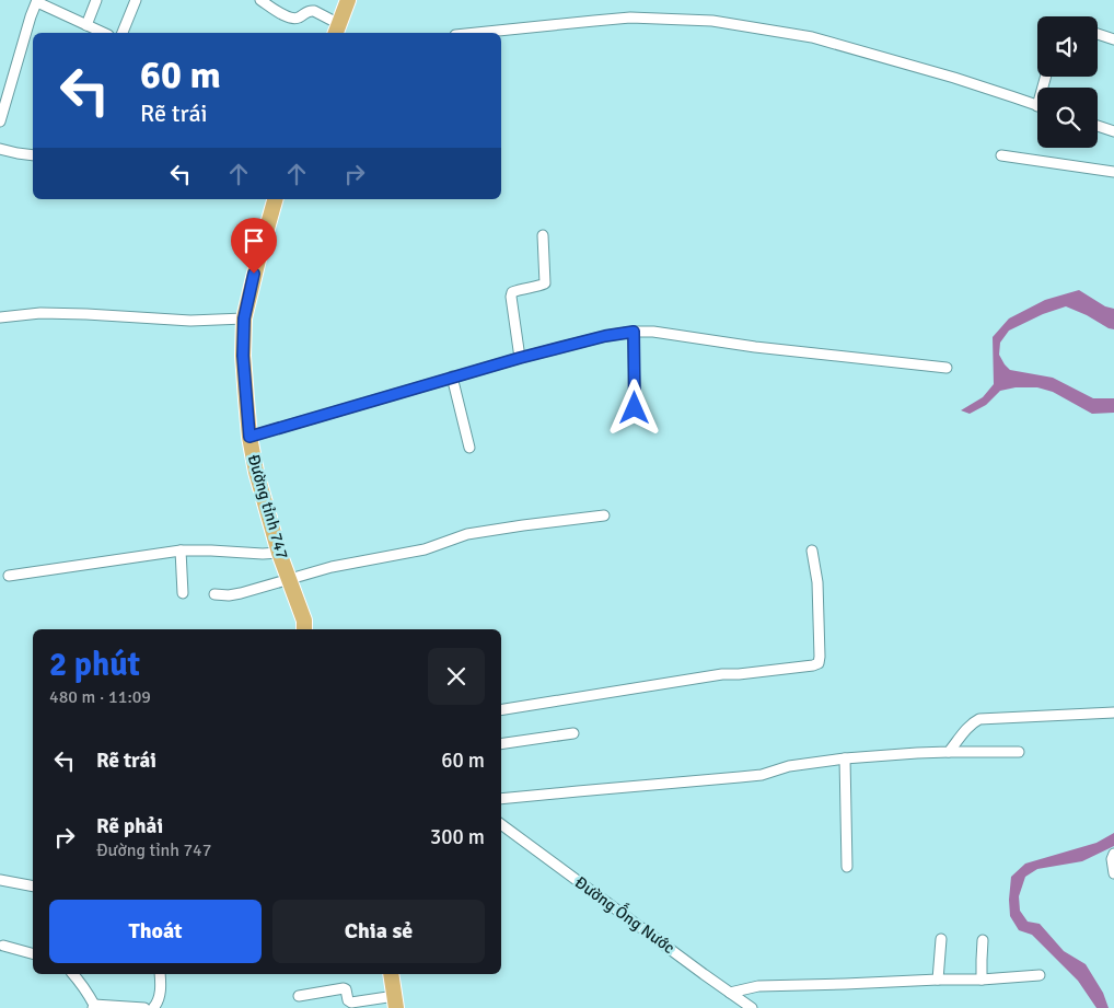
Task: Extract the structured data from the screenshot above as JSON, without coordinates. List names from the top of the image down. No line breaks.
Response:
{"streets":{"main road":["Đường tỉnh 747"],"street":["Đường Ống Nước"]},"page":{"turn":["60 m","Rẽ trái"],"heading":["2 phút","480 m · 11:09"],"list":[{"name":"Rẽ trái","value":"60 m"},{"name":"Rẽ phải","note":"Đường tỉnh 747","value":"300 m"}],"buttons":["Thoát","Chia sẻ"]}}
